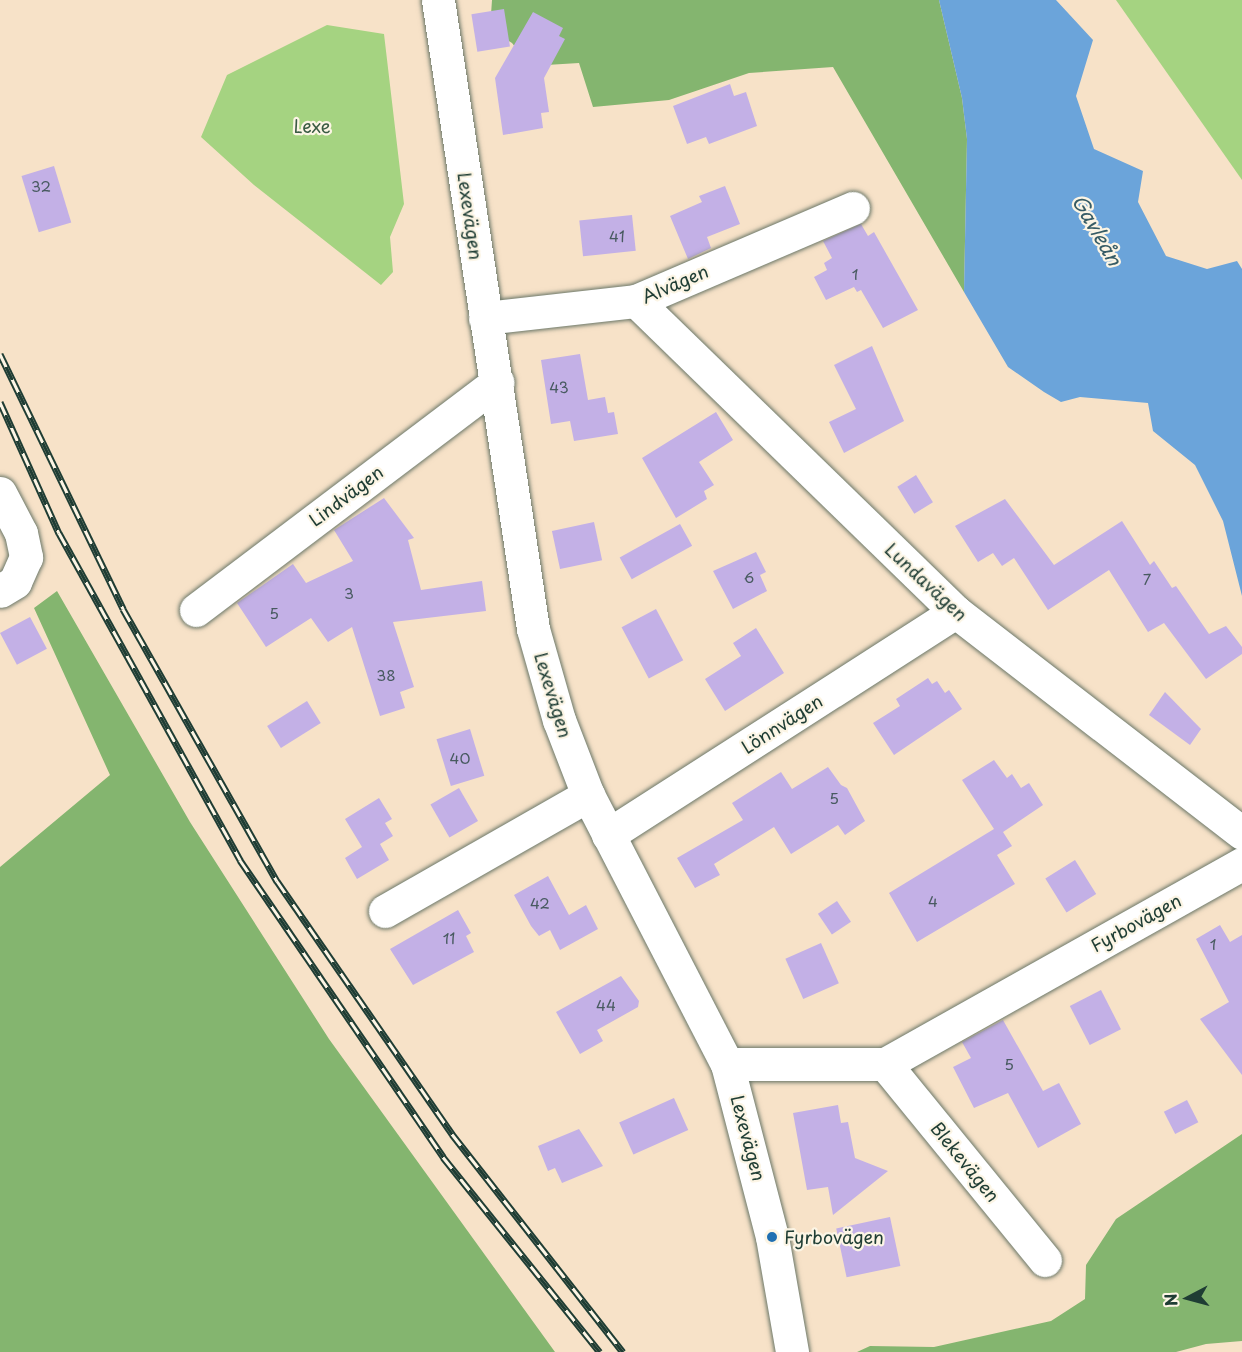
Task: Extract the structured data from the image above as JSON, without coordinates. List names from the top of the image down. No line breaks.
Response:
{"streets":{"street":["Lexevägen","Alvägen","Lindvägen","Lundavägen","Lönnvägen","Fyrbovägen","Blekevägen"]},"crossings":[["Lexevägen","Alvägen"],["Lexevägen","Lindvägen"],["Lexevägen","Lönnvägen"],["Lexevägen","Fyrbovägen"],["Alvägen","Lundavägen"],["Lundavägen","Lönnvägen"],["Fyrbovägen","Blekevägen"]],"water":["Gavleån"],"parks":["Lexe"],"places":["Fyrbovägen"],"house_numbers":["32","41","1","43","6","7","3","5","38","40","5","4","42","11","1","44","5"],"north":"left"}
